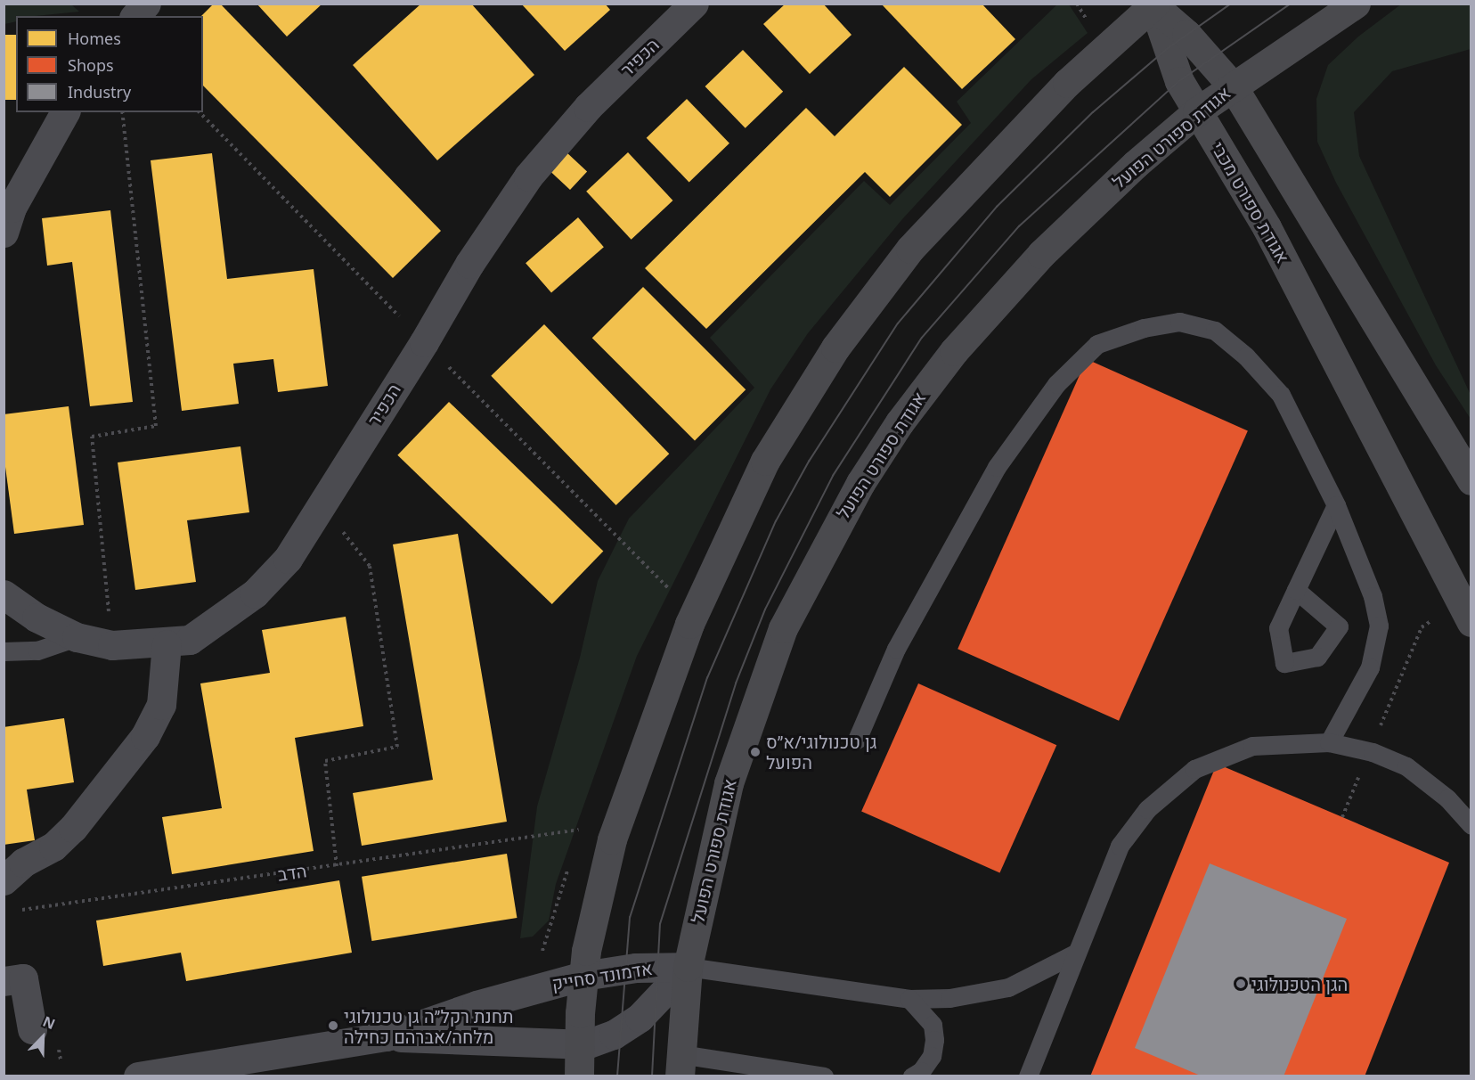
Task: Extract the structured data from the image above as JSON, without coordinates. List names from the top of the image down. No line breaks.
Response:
{"streets":{"street":["הכפיר","אגודת ספורט הפועל","אגודת ספורט מכבי","אדמונד סחייק"],"path":["הדב"]},"crossings":[["אגודת ספורט הפועל","אגודת ספורט מכבי"],["אגודת ספורט הפועל","אדמונד סחייק"]],"places":["גן טכנולוגי/א״ס הפועל","הגן הטכנולוגי","תחנת רקל״ה גן טכנולוגי מלחה/אברהם כחילה"],"legend":["Homes","Shops","Industry"],"north":"top right"}
